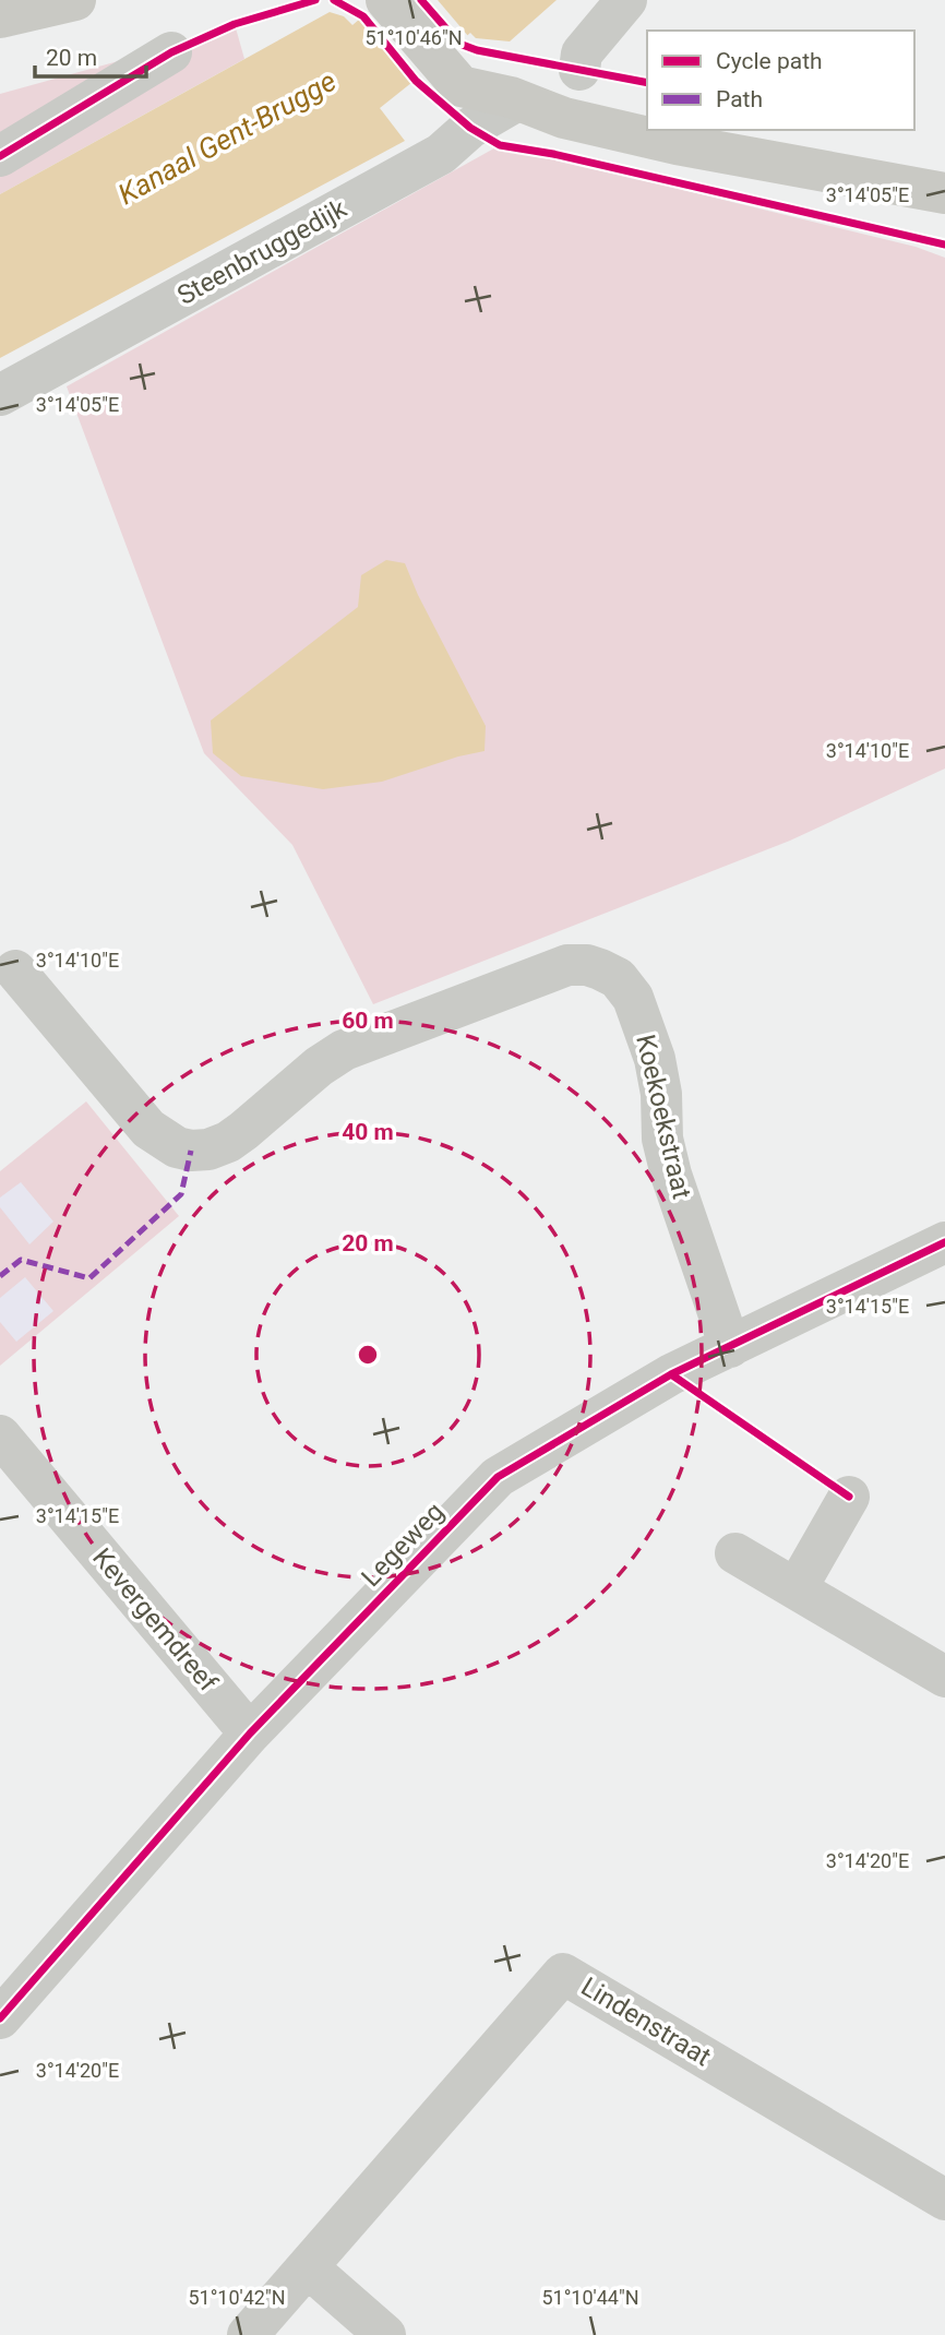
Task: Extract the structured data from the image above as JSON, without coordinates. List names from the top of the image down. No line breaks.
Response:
{"streets":{"street":["Steenbruggedijk","Koekoekstraat","Legeweg","Kevergemdreef","Lindenstraat"]},"crossings":[["Koekoekstraat","Legeweg"],["Legeweg","Kevergemdreef"]],"water":["Kanaal Gent-Brugge"],"legend":["Cycle path","Path"],"scale_bar":"20 m","coordinates":["51°10'46\"N","3°14'05\"E","3°14'10\"E","3°14'15\"E","3°14'20\"E","51°10'42\"N","51°10'44\"N"],"rings":["60 m","40 m","20 m"]}
